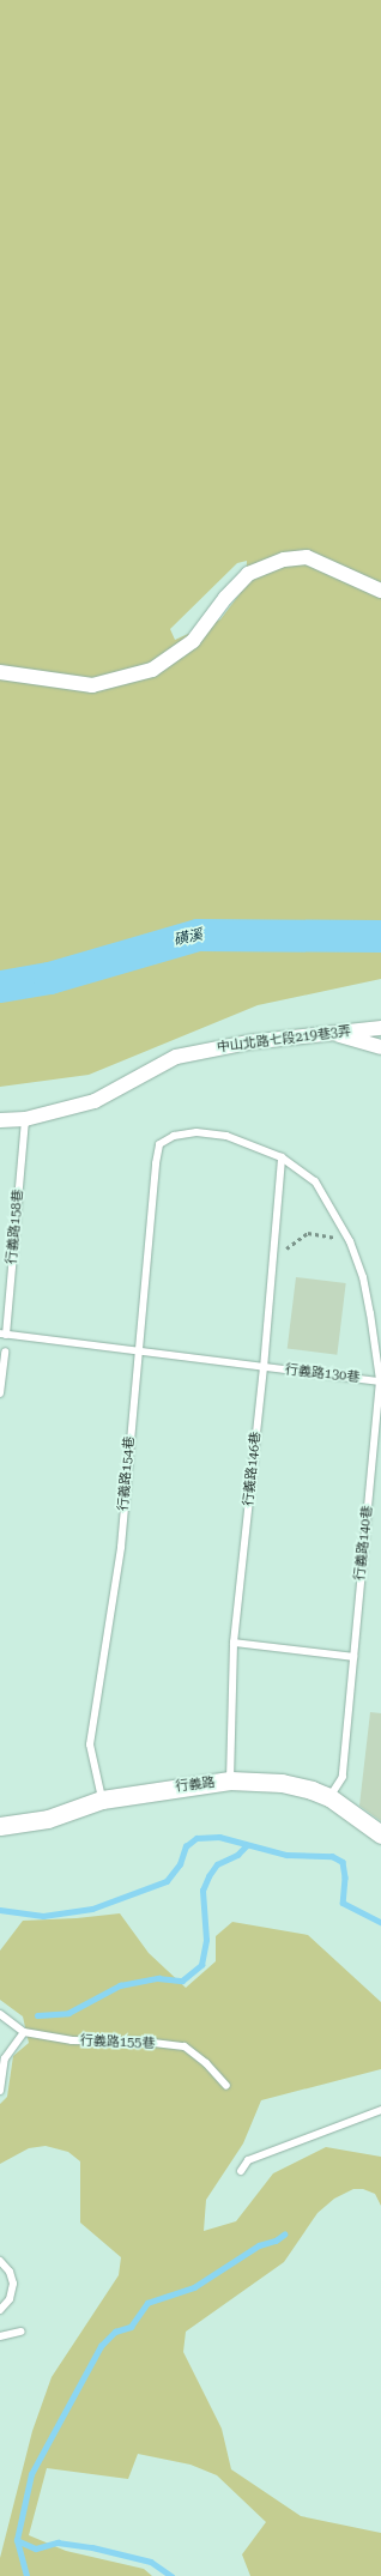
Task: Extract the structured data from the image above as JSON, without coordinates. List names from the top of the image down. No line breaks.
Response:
{"streets":{"street":["中山北路七段219巷3弄","行義路"],"lane":["行義路158巷","行義路130巷","行義路146巷","行義路154巷","行義路140巷","行義路155巷"]},"crossings":[["中山北路七段219巷3弄","行義路158巷"],["行義路158巷","行義路130巷"],["行義路130巷","行義路146巷"],["行義路130巷","行義路154巷"],["行義路130巷","行義路140巷"],["行義路146巷","行義路140巷"],["行義路146巷","行義路"],["行義路154巷","行義路140巷"],["行義路154巷","行義路"],["行義路140巷","行義路"]],"water":["磺溪"]}
